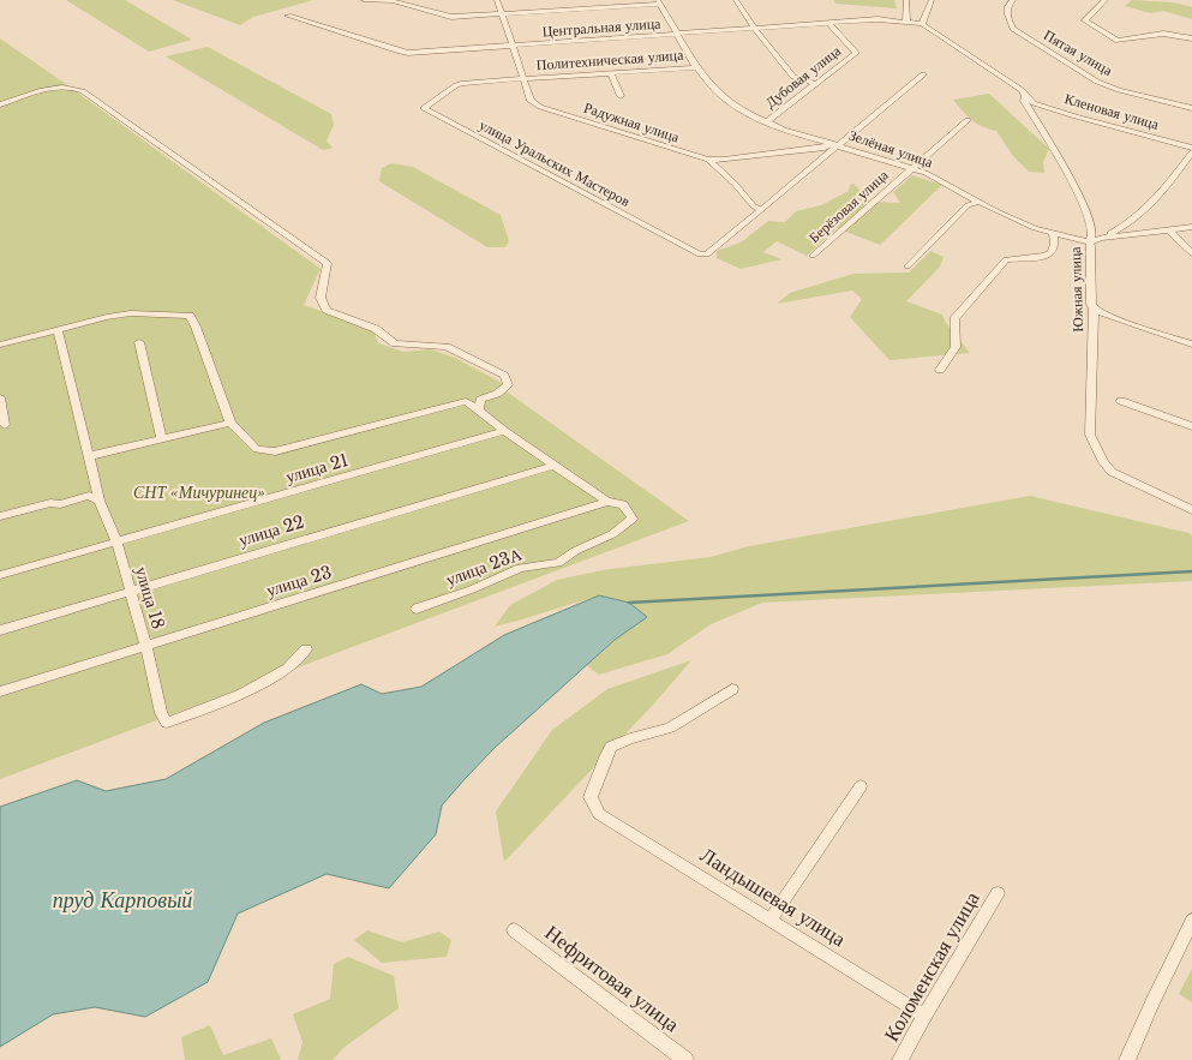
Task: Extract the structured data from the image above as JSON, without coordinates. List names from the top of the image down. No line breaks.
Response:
{"streets":{"street":["Центральная улица","Пятая улица","Политехническая улица","Дубовая улица","Кленовая улица","Радужная улица","Зелёная улица","улица Уральских Мастеров","Берёзовая улица","Южная улица","улица 21","улица 22","улица 23А","улица 23","улица 18","Ландышевая улица","Коломенская улица","Нефритовая улица"]},"crossings":[["Центральная улица","Дубовая улица"],["Центральная улица","Радужная улица"],["Центральная улица","Зелёная улица"],["Центральная улица","Южная улица"],["Политехническая улица","Радужная улица"],["Политехническая улица","Зелёная улица"],["Политехническая улица","улица Уральских Мастеров"],["Дубовая улица","Зелёная улица"],["Кленовая улица","Южная улица"],["Радужная улица","Зелёная улица"],["Радужная улица","улица Уральских Мастеров"],["Зелёная улица","Берёзовая улица"],["Зелёная улица","Южная улица"],["улица 21","улица 18"],["улица 22","улица 18"],["улица 23А","улица 23"],["улица 23","улица 18"],["Ландышевая улица","Коломенская улица"]],"water":["пруд Карповый"],"parks":["СНТ «Мичуринец»"]}
